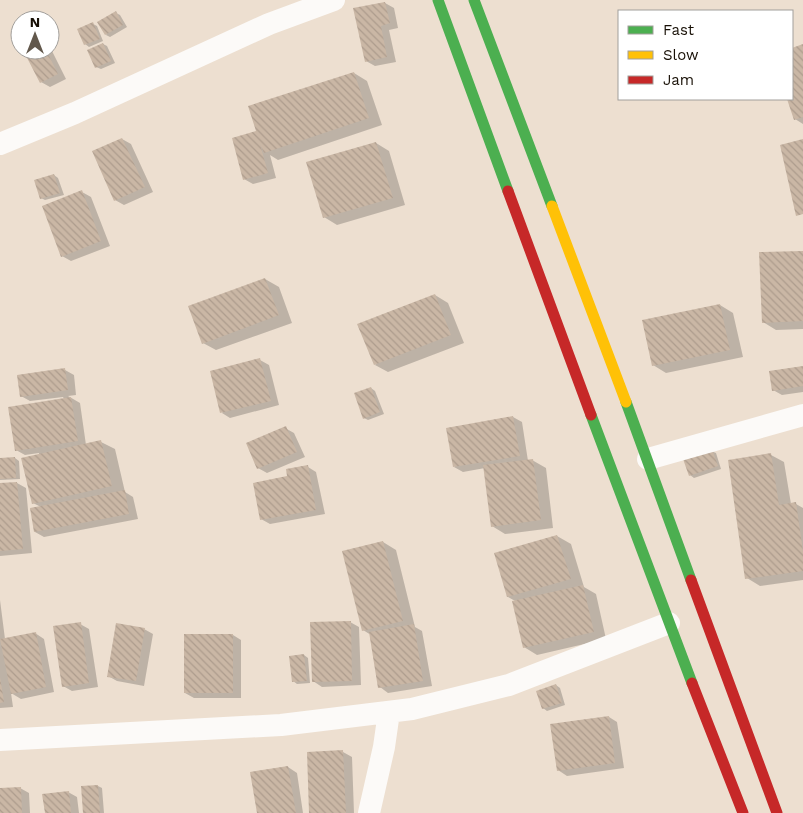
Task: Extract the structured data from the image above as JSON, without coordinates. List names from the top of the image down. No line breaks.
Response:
{"legend":["Fast","Slow","Jam"],"north":"top"}
